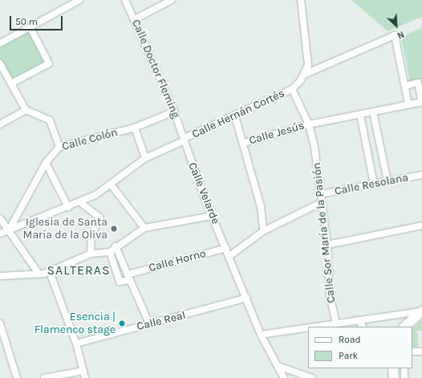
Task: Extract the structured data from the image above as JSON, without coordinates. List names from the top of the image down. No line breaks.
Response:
{"streets":{"street":["Calle Doctor Fleming","Calle Hernán Cortés","Calle Jesús","Calle Colón","Calle Resolana","Calle Velarde","Calle Sor María de la Pasión","Calle Horno","Calle Real"]},"crossings":[["Calle Doctor Fleming","Calle Hernán Cortés"],["Calle Doctor Fleming","Calle Colón"],["Calle Doctor Fleming","Calle Velarde"],["Calle Hernán Cortés","Calle Colón"],["Calle Hernán Cortés","Calle Velarde"],["Calle Hernán Cortés","Calle Sor María de la Pasión"],["Calle Jesús","Calle Sor María de la Pasión"],["Calle Resolana","Calle Velarde"],["Calle Resolana","Calle Sor María de la Pasión"],["Calle Velarde","Calle Horno"],["Calle Velarde","Calle Real"]],"districts":["SALTERAS"],"places":["Iglesia de Santa María de la Oliva","Esencia | Flamenco stage"],"legend":["Road","Park"],"scale_bar":"50 m","north":"bottom right"}
